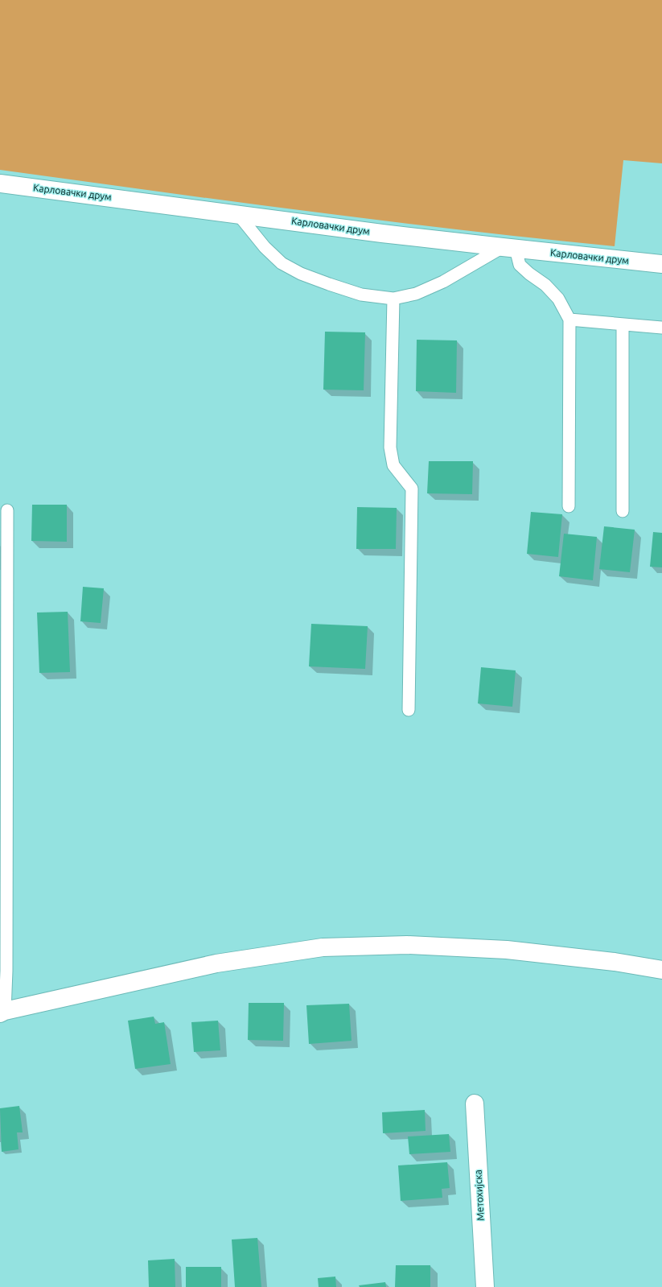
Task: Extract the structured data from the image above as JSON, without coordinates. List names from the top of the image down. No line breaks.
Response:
{"streets":{"street":["Карловачки друм","Метохијска"]}}
